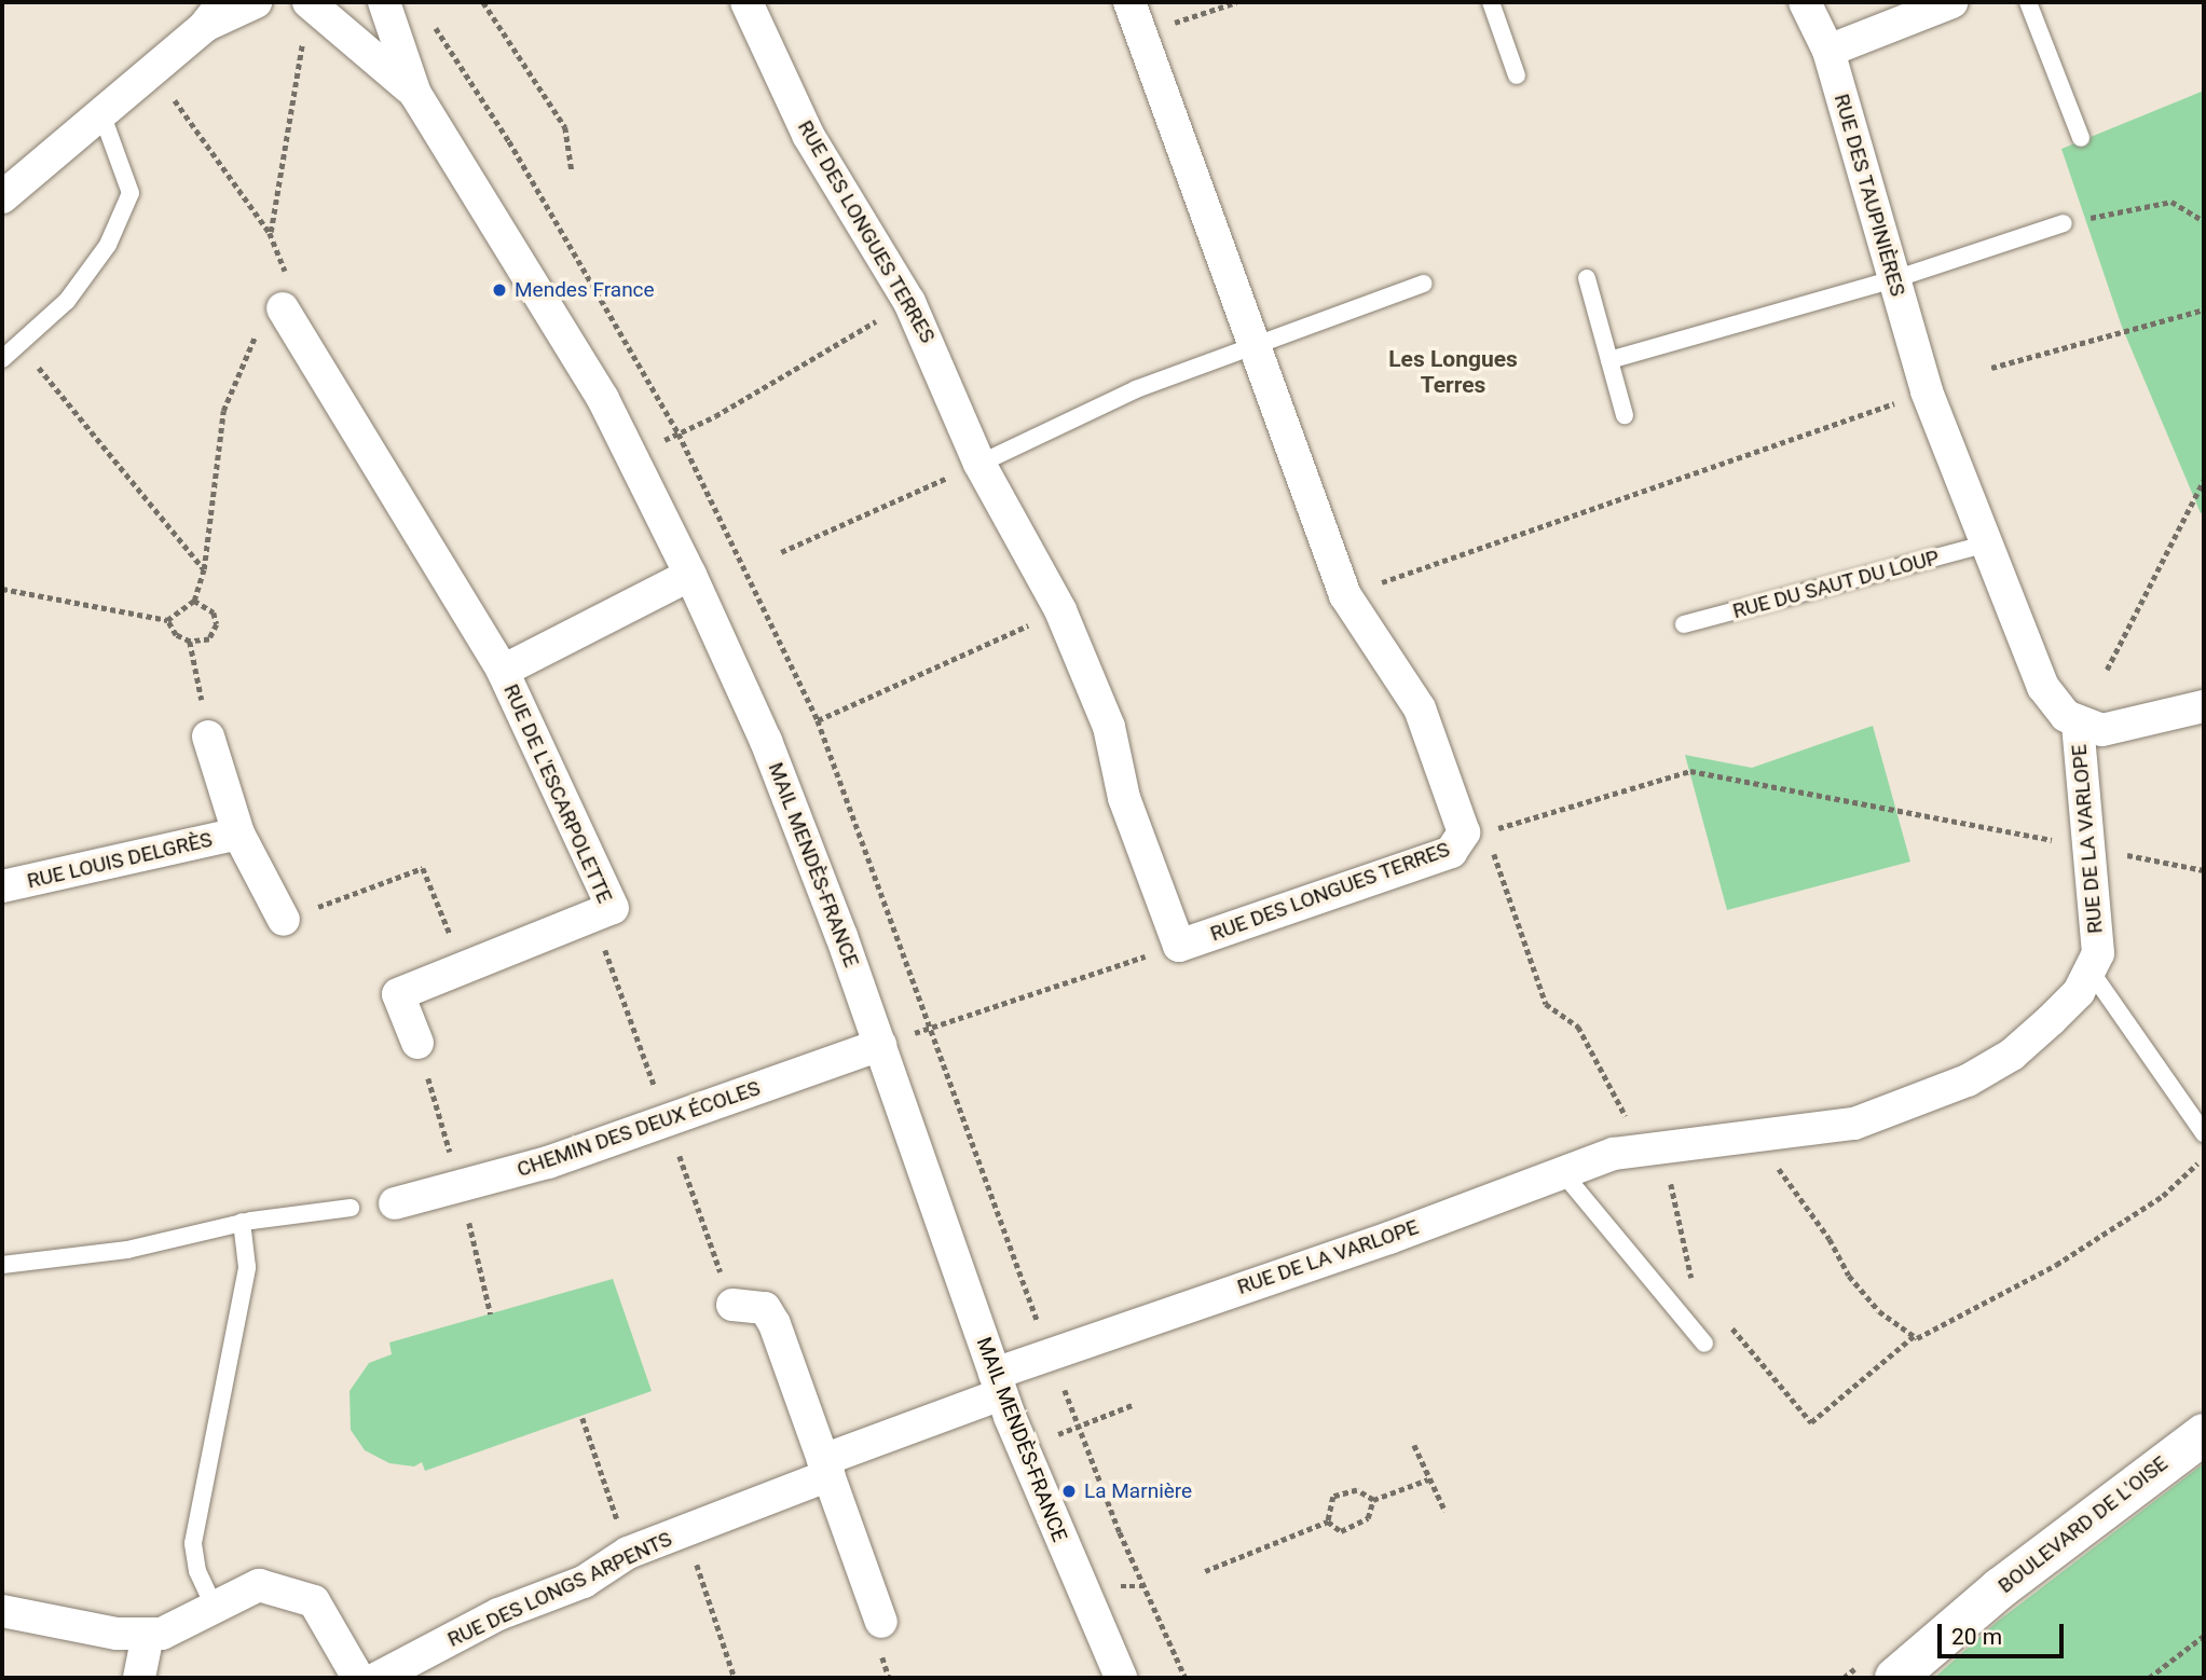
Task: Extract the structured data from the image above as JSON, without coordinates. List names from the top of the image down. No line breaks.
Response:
{"streets":{"main road":["BOULEVARD DE L'OISE"],"street":["RUE DES TAUPINIÈRES","RUE DES LONGUES TERRES","RUE DE L'ESCARPOLETTE","RUE DE LA VARLOPE","RUE LOUIS DELGRÈS","MAIL MENDÈS-FRANCE","CHEMIN DES DEUX ÉCOLES","RUE DES LONGS ARPENTS"],"lane":["RUE DU SAUT DU LOUP"]},"crossings":[["RUE DE L'ESCARPOLETTE","MAIL MENDÈS-FRANCE"],["RUE DE LA VARLOPE","MAIL MENDÈS-FRANCE"],["RUE DE LA VARLOPE","RUE DES LONGS ARPENTS"],["MAIL MENDÈS-FRANCE","CHEMIN DES DEUX ÉCOLES"],["MAIL MENDÈS-FRANCE","RUE DES LONGS ARPENTS"]],"districts":["Les Longues Terres"],"places":["Mendes France","La Marnière"],"scale_bar":"20 m"}
